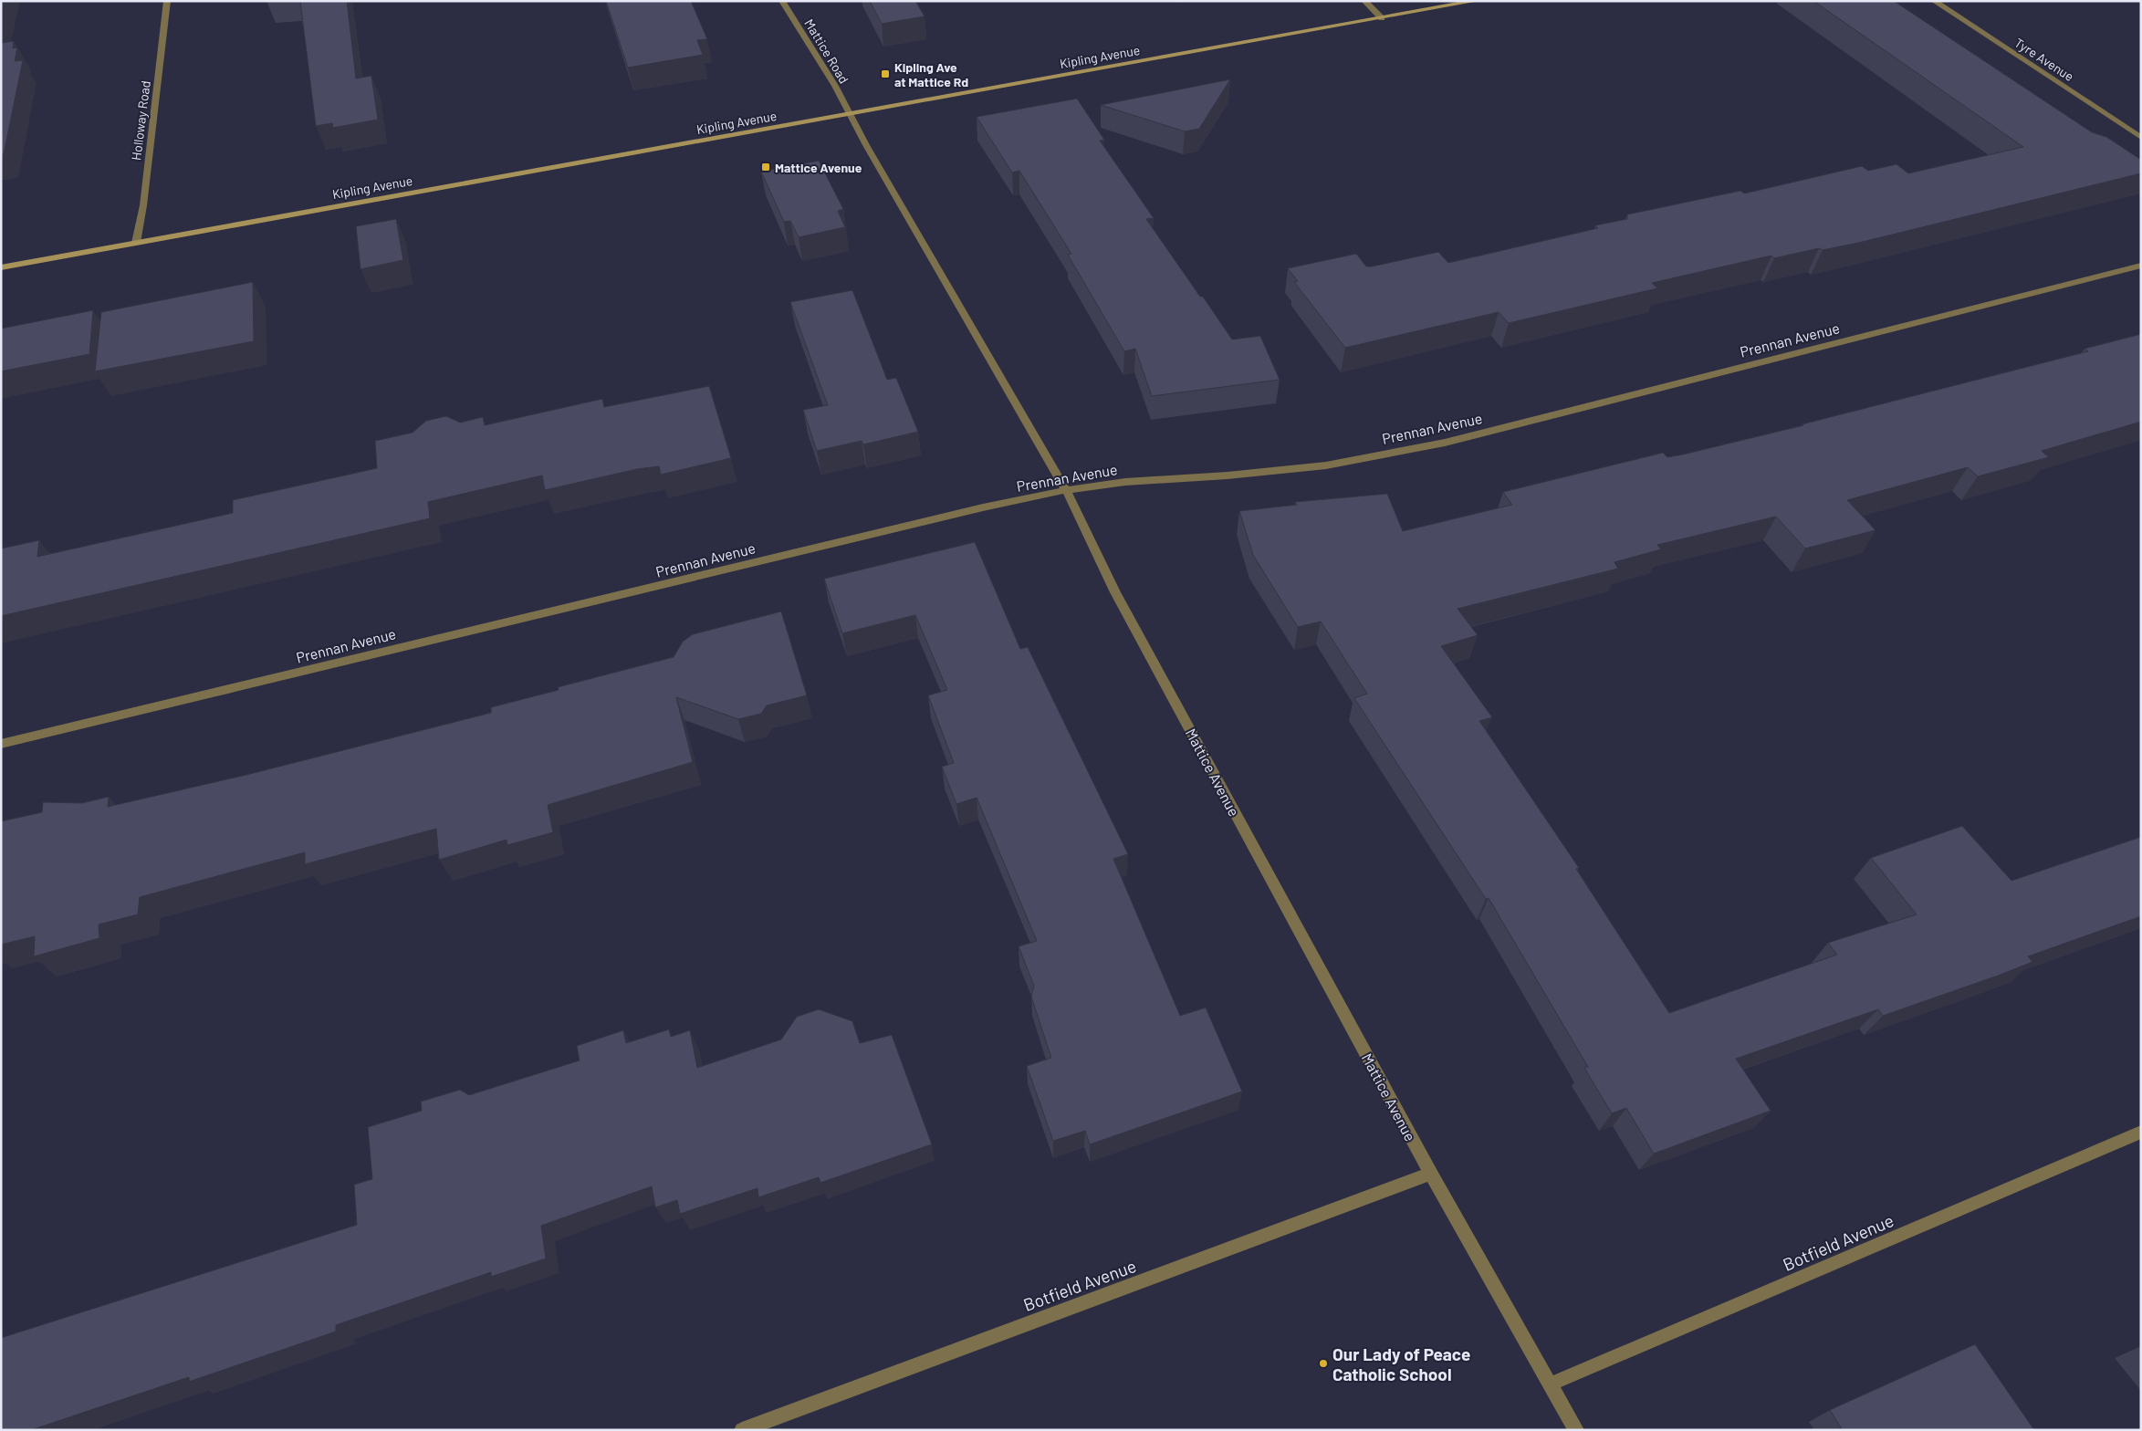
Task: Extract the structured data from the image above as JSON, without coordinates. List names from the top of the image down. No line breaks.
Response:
{"streets":{"main road":["Kipling Avenue"],"street":["Mattice Road","Tyre Avenue","Holloway Road","Prennan Avenue","Mattice Avenue","Botfield Avenue"]},"crossings":[["Mattice Road","Kipling Avenue"],["Mattice Road","Mattice Avenue"],["Kipling Avenue","Holloway Road"],["Kipling Avenue","Mattice Avenue"],["Prennan Avenue","Mattice Avenue"],["Mattice Avenue","Botfield Avenue"]],"places":{"transit":["Kipling Ave at Mattice Rd","Mattice Avenue"],"other":["Our Lady of Peace Catholic School"]}}
